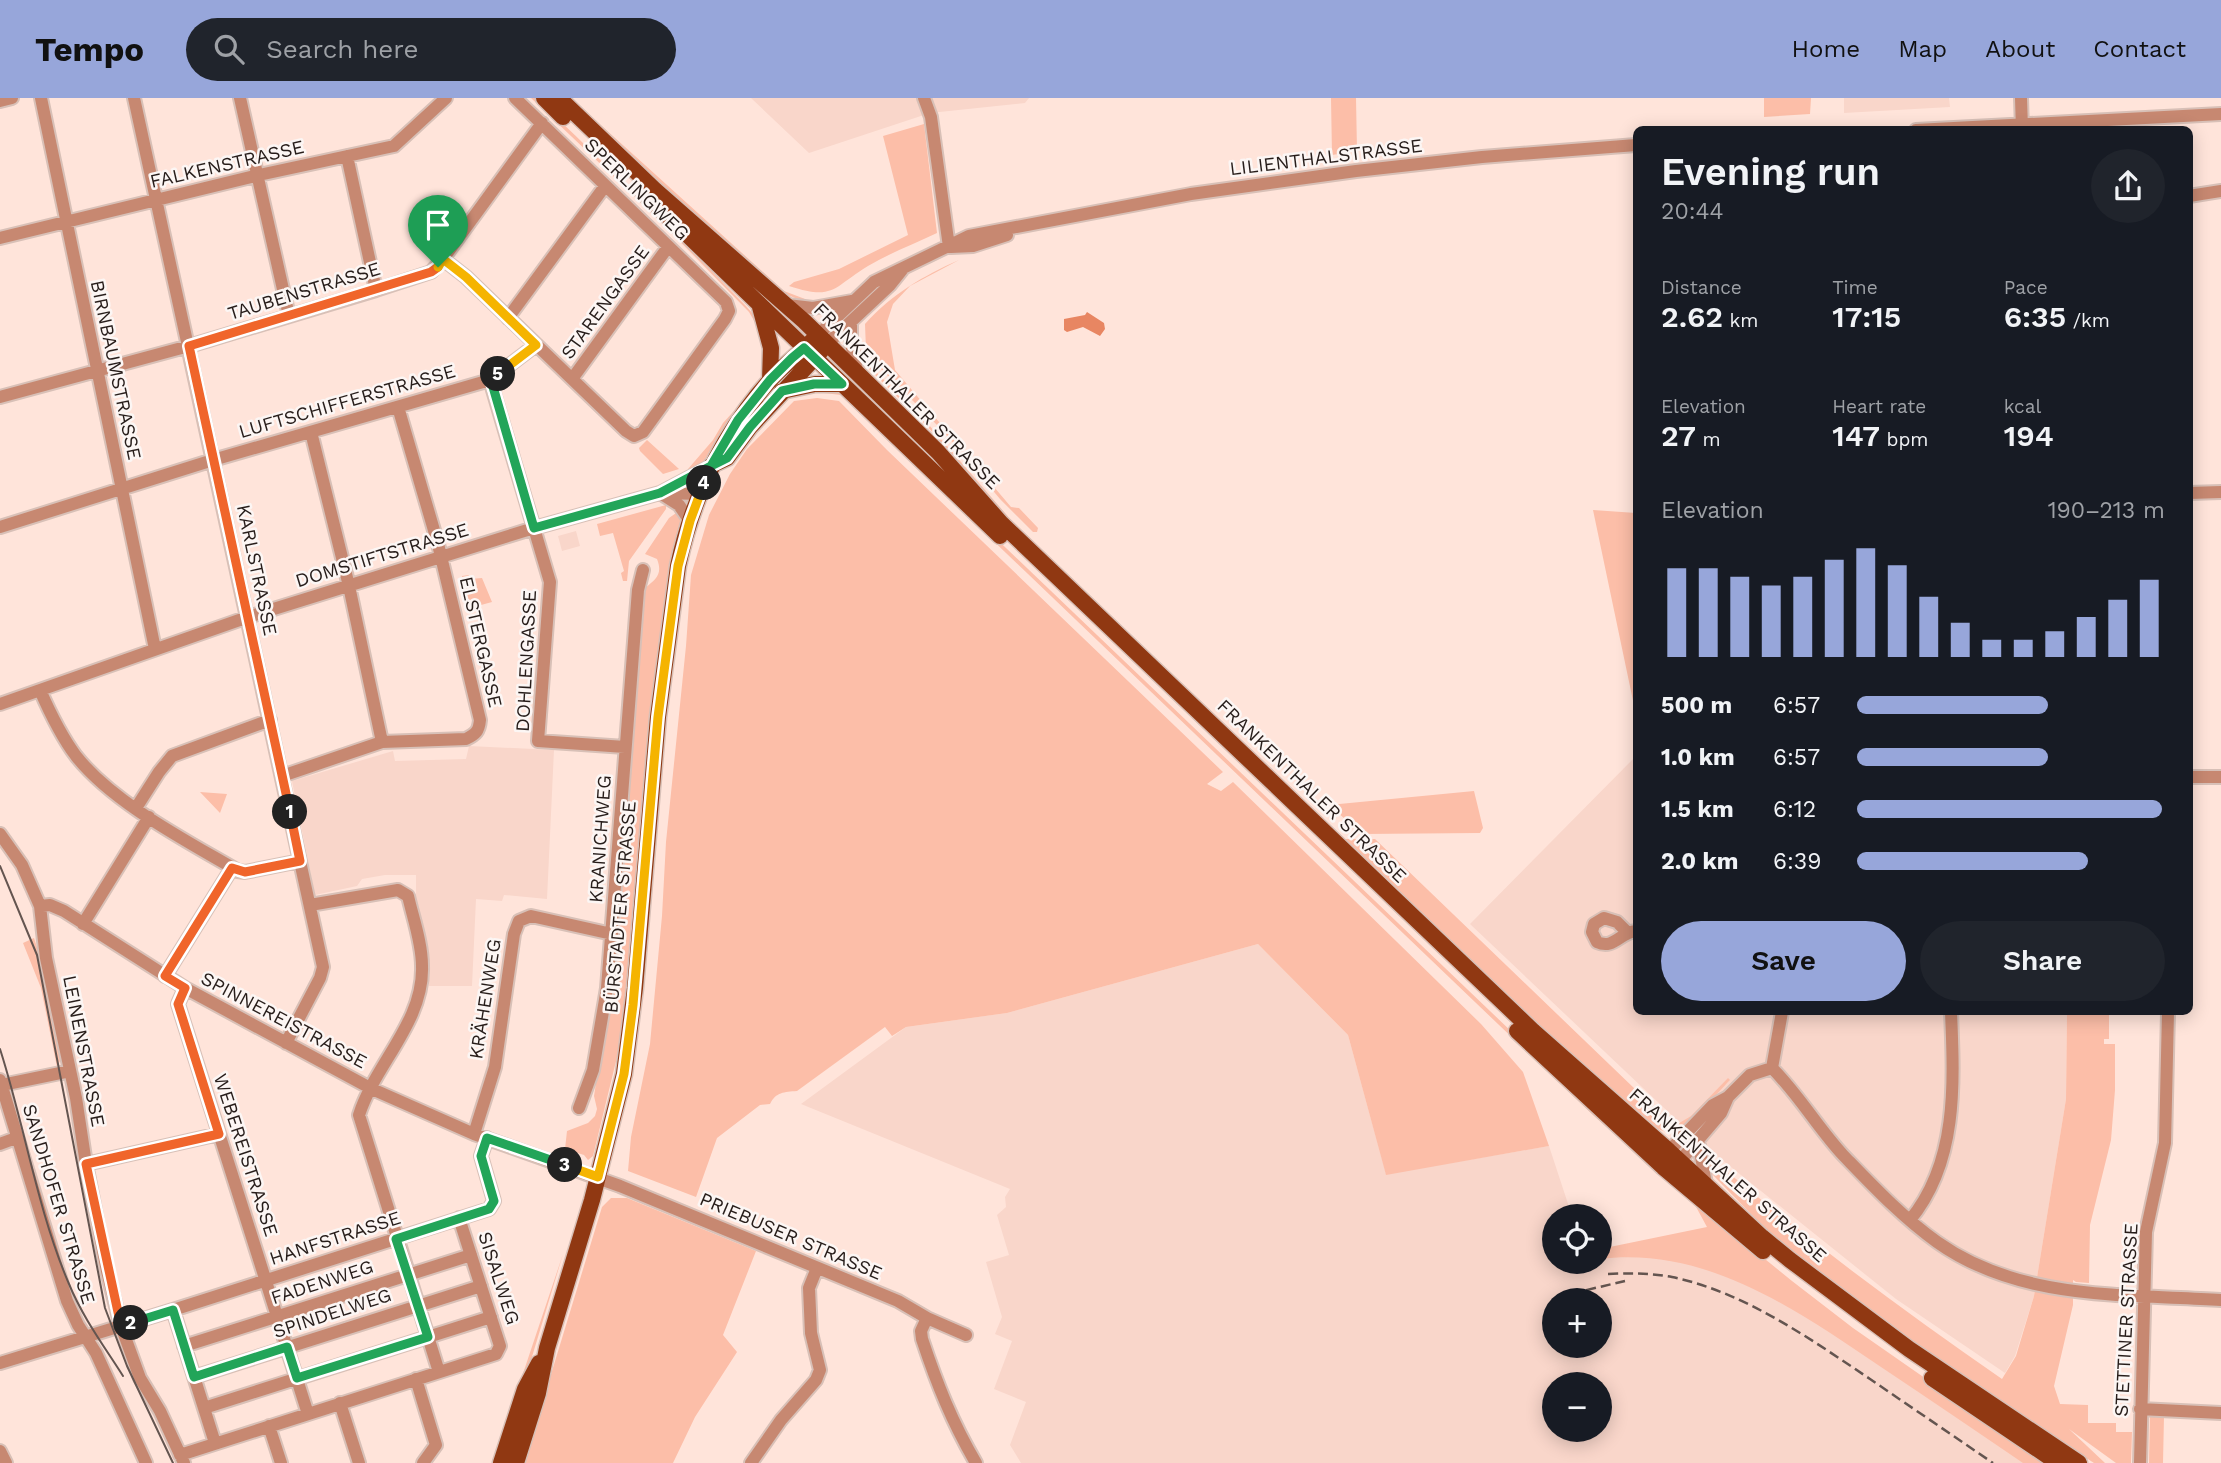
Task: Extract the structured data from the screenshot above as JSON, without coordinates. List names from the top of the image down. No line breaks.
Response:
{"streets":{"main road":["FRANKENTHALER STRASSE","BÜRSTADTER STRASSE"],"street":["LILIENTHALSTRASSE","FALKENSTRASSE","SPERLINGWEG","TAUBENSTRASSE","STARENGASSE","BIRNBAUMSTRASSE","LUFTSCHIFFERSTRASSE","DOMSTIFTSTRASSE","KARLSTRASSE","ELSTERGASSE","DOHLENGASSE","KRANICHWEG","KRÄHENWEG","SPINNEREISTRASSE","LEINENSTRASSE","WEBEREISTRASSE","SANDHOFER STRASSE","PRIEBUSER STRASSE","HANFSTRASSE","SISALWEG","FADENWEG","SPINDELWEG","STETTINER STRASSE"]},"crossings":[["LILIENTHALSTRASSE","FRANKENTHALER STRASSE"],["LILIENTHALSTRASSE","BÜRSTADTER STRASSE"],["FALKENSTRASSE","BIRNBAUMSTRASSE"],["FALKENSTRASSE","KARLSTRASSE"],["SPERLINGWEG","STARENGASSE"],["TAUBENSTRASSE","BIRNBAUMSTRASSE"],["TAUBENSTRASSE","KARLSTRASSE"],["BIRNBAUMSTRASSE","LUFTSCHIFFERSTRASSE"],["BIRNBAUMSTRASSE","DOMSTIFTSTRASSE"],["FRANKENTHALER STRASSE","BÜRSTADTER STRASSE"],["LUFTSCHIFFERSTRASSE","KARLSTRASSE"],["LUFTSCHIFFERSTRASSE","ELSTERGASSE"],["LUFTSCHIFFERSTRASSE","DOHLENGASSE"],["DOMSTIFTSTRASSE","KARLSTRASSE"],["DOMSTIFTSTRASSE","ELSTERGASSE"],["DOMSTIFTSTRASSE","DOHLENGASSE"],["KARLSTRASSE","ELSTERGASSE"],["KARLSTRASSE","SPINNEREISTRASSE"],["DOHLENGASSE","KRANICHWEG"],["KRANICHWEG","KRÄHENWEG"],["BÜRSTADTER STRASSE","SPINNEREISTRASSE"],["BÜRSTADTER STRASSE","PRIEBUSER STRASSE"],["KRÄHENWEG","SPINNEREISTRASSE"],["SPINNEREISTRASSE","LEINENSTRASSE"],["SPINNEREISTRASSE","WEBEREISTRASSE"],["SPINNEREISTRASSE","PRIEBUSER STRASSE"],["SPINNEREISTRASSE","HANFSTRASSE"],["LEINENSTRASSE","HANFSTRASSE"],["WEBEREISTRASSE","HANFSTRASSE"],["WEBEREISTRASSE","FADENWEG"],["WEBEREISTRASSE","SPINDELWEG"],["HANFSTRASSE","SISALWEG"],["SISALWEG","FADENWEG"],["SISALWEG","SPINDELWEG"]],"page":{"header":"Tempo","search":"Search here","nav":["Home","Map","About","Contact"],"heading":["Evening run","20:44"],"stats":[["Distance","2.62 km"],["Time","17:15"],["Pace","6:35 /km"],["Elevation","27 m"],["Heart rate","147 bpm"],["kcal","194"]],"pins":["5","4","1","3","2"],"chart":["Elevation","190–213 m"],"list":[{"name":"500 m","note":"6:57"},{"name":"1.0 km","note":"6:57"},{"name":"1.5 km","note":"6:12"},{"name":"2.0 km","note":"6:39"}],"buttons":["Save","Share"],"map_buttons":["+","−"]}}
